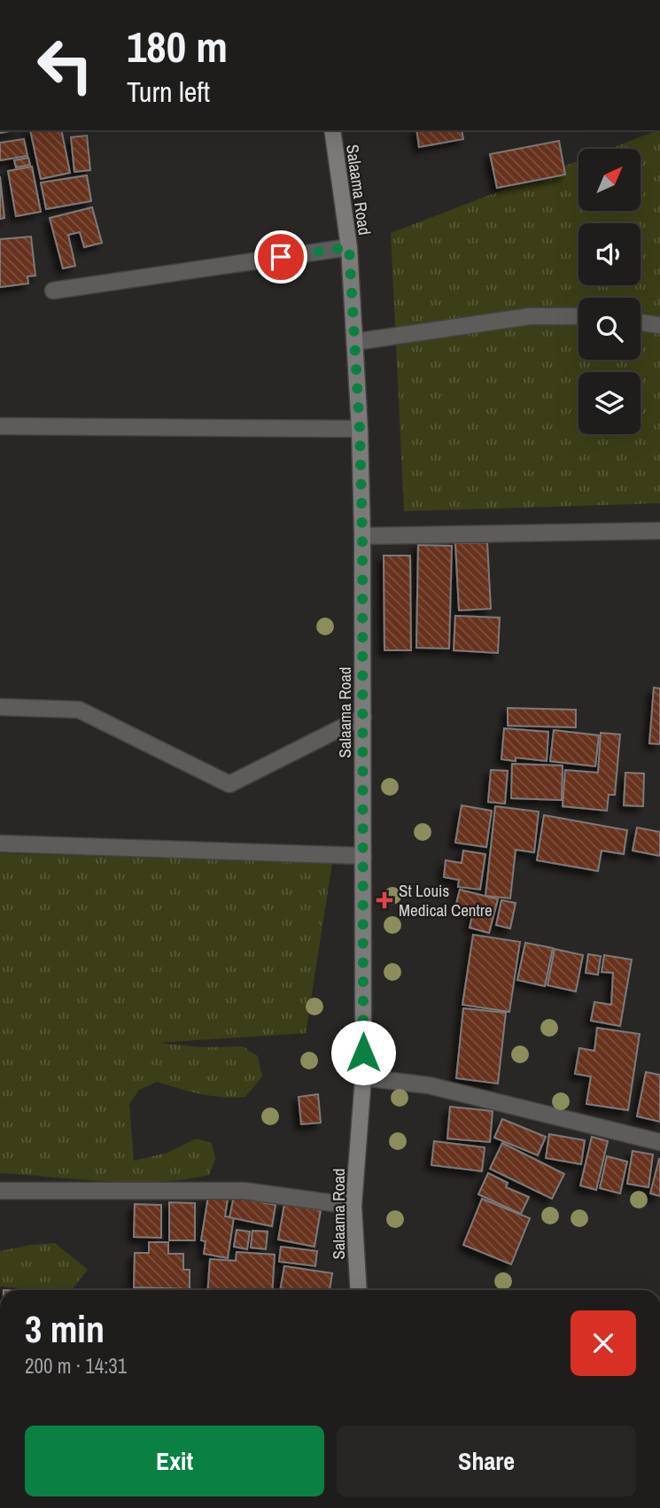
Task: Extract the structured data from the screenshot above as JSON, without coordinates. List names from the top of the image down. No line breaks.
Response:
{"streets":{"main road":["Salaama Road"]},"places":{"health":["St Louis Medical Centre"]},"north":"top right","page":{"turn":["180 m","Turn left"],"heading":["3 min","200 m · 14:31"],"buttons":["Exit","Share"]}}
